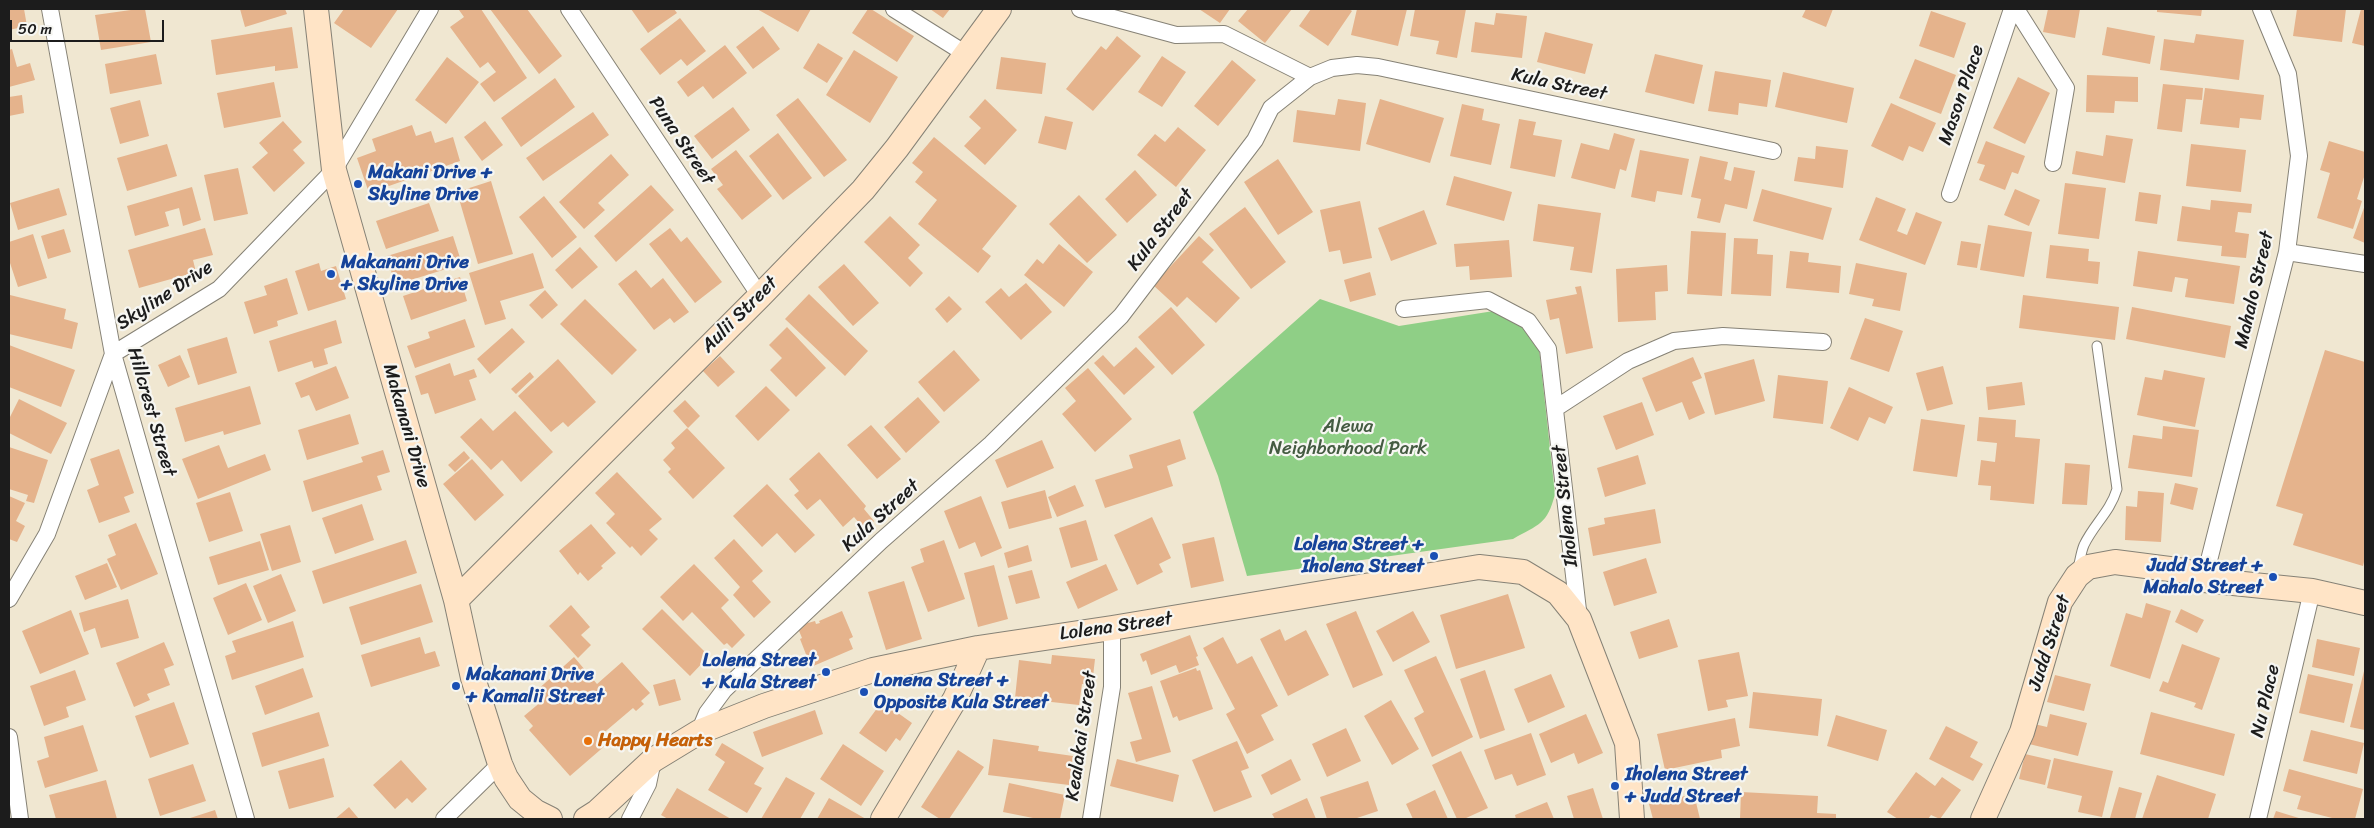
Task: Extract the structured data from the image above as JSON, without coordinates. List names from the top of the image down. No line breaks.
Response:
{"streets":{"street":["Kula Street","Mason Place","Puna Street","Mahalo Street","Skyline Drive","Aulii Street","Hillcrest Street","Makanani Drive","Iholena Street","Lolena Street","Judd Street","Nu Place","Kealakai Street"]},"crossings":[["Kula Street","Lolena Street"],["Puna Street","Aulii Street"],["Mahalo Street","Judd Street"],["Skyline Drive","Hillcrest Street"],["Skyline Drive","Makanani Drive"],["Aulii Street","Makanani Drive"],["Iholena Street","Lolena Street"],["Lolena Street","Kealakai Street"],["Judd Street","Nu Place"]],"parks":["Alewa Neighborhood Park"],"places":["Makani Drive + Skyline Drive","Makanani Drive + Skyline Drive","Lolena Street + Iholena Street","Judd Street + Mahalo Street","Lolena Street + Kula Street","Makanani Drive + Kamalii Street","Lonena Street + Opposite Kula Street","Happy Hearts","Iholena Street + Judd Street"],"scale_bar":"50 m"}
